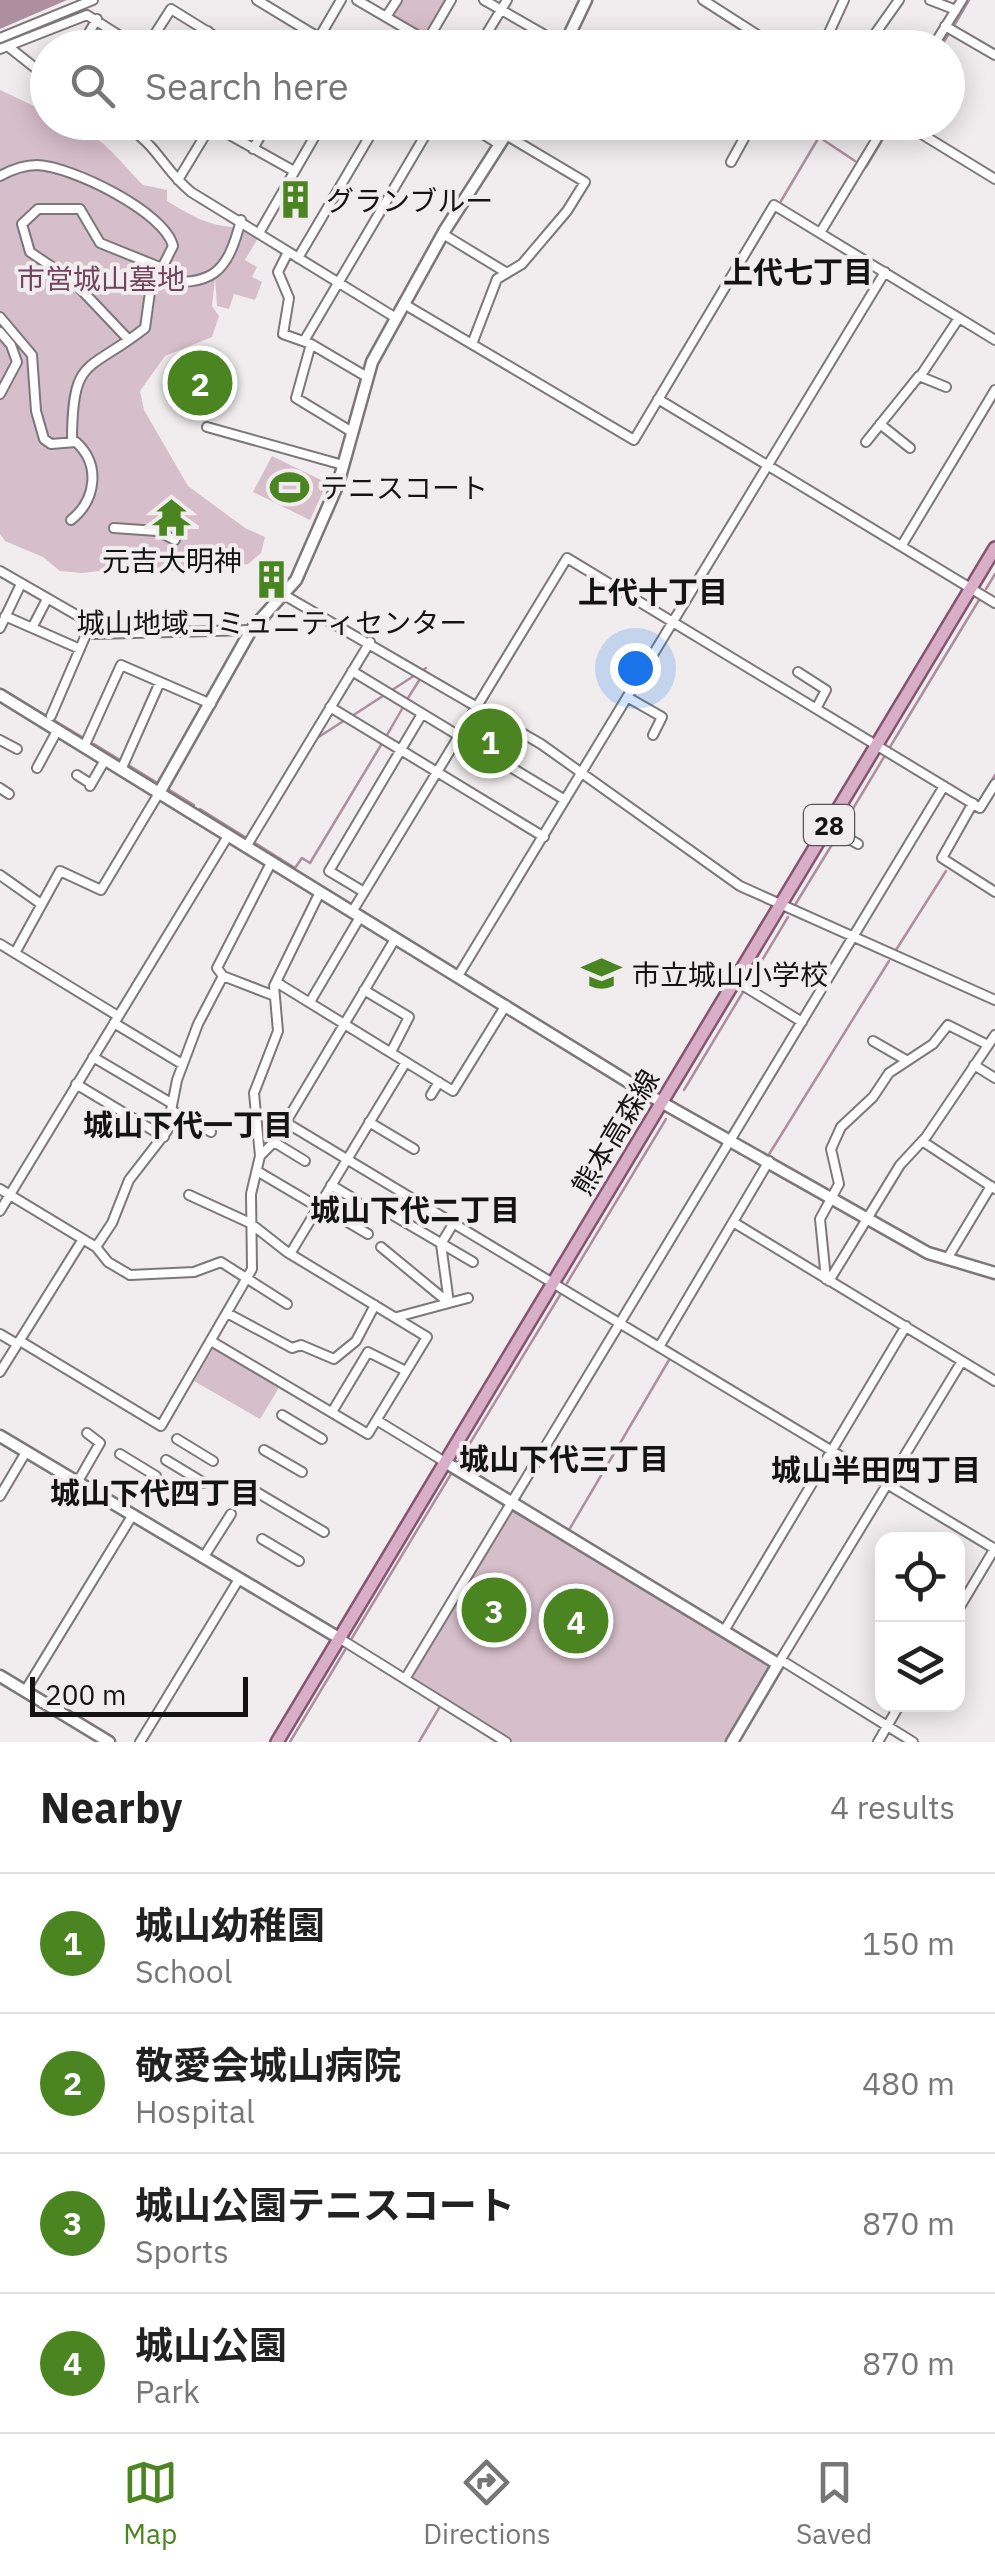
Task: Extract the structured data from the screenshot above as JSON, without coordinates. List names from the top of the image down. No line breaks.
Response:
{"streets":{"main road":["28","熊本高森線"]},"districts":["上代七丁目","上代十丁目","城山下代一丁目","城山下代二丁目","城山下代三丁目","城山半田四丁目","城山下代四丁目"],"parks":["市営城山墓地"],"places":{"building":["グランブルー","城山地域コミュニティセンター"],"sports":["テニスコート"],"temple":["元吉大明神"],"school or university":["市立城山小学校"]},"scale_bar":"200 m","page":{"search":"Search here","pins":["2","1","3","4"],"scale":"200 m","heading":["Nearby","4 results"],"list":[{"mark":"1","name":"城山幼稚園","note":"School","value":"150 m"},{"mark":"2","name":"敬愛会城山病院","note":"Hospital","value":"480 m"},{"mark":"3","name":"城山公園テニスコート","note":"Sports","value":"870 m"},{"mark":"4","name":"城山公園","note":"Park","value":"870 m"}],"nav":["Map","Directions","Saved"]}}
